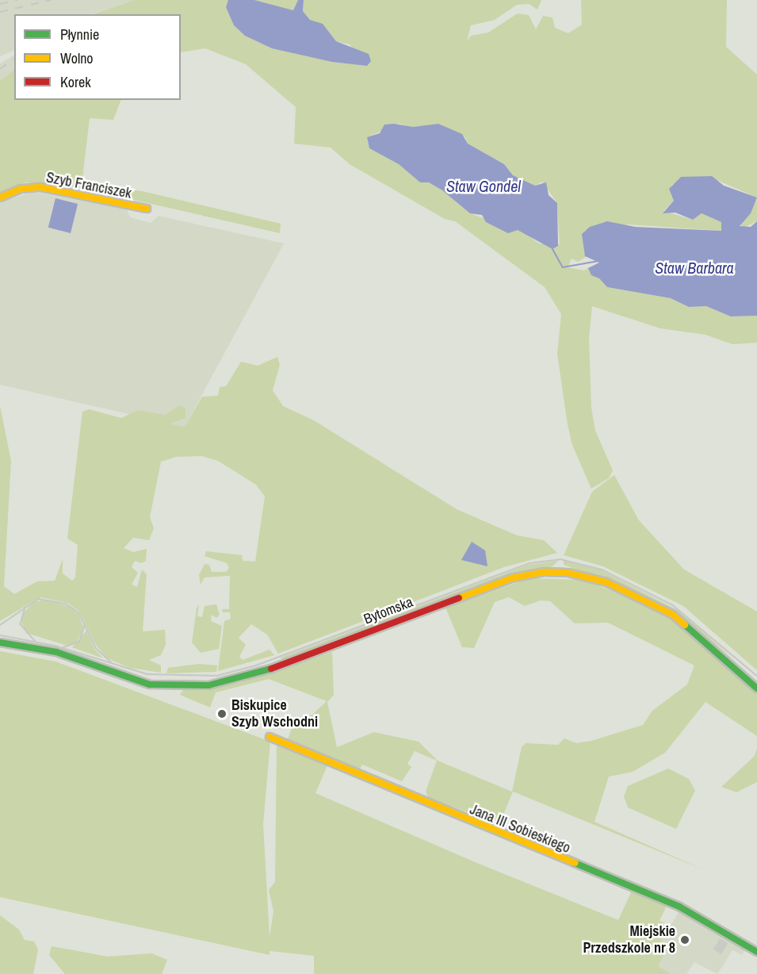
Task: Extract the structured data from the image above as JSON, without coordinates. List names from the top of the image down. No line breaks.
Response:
{"streets":{"street":["Szyb Franciszek","Bytomska","Jana III Sobieskiego"]},"water":["Staw Gondel","Staw Barbara"],"places":["Biskupice Szyb Wschodni","Miejskie Przedszkole nr 8"],"legend":["Płynnie","Wolno","Korek"]}
